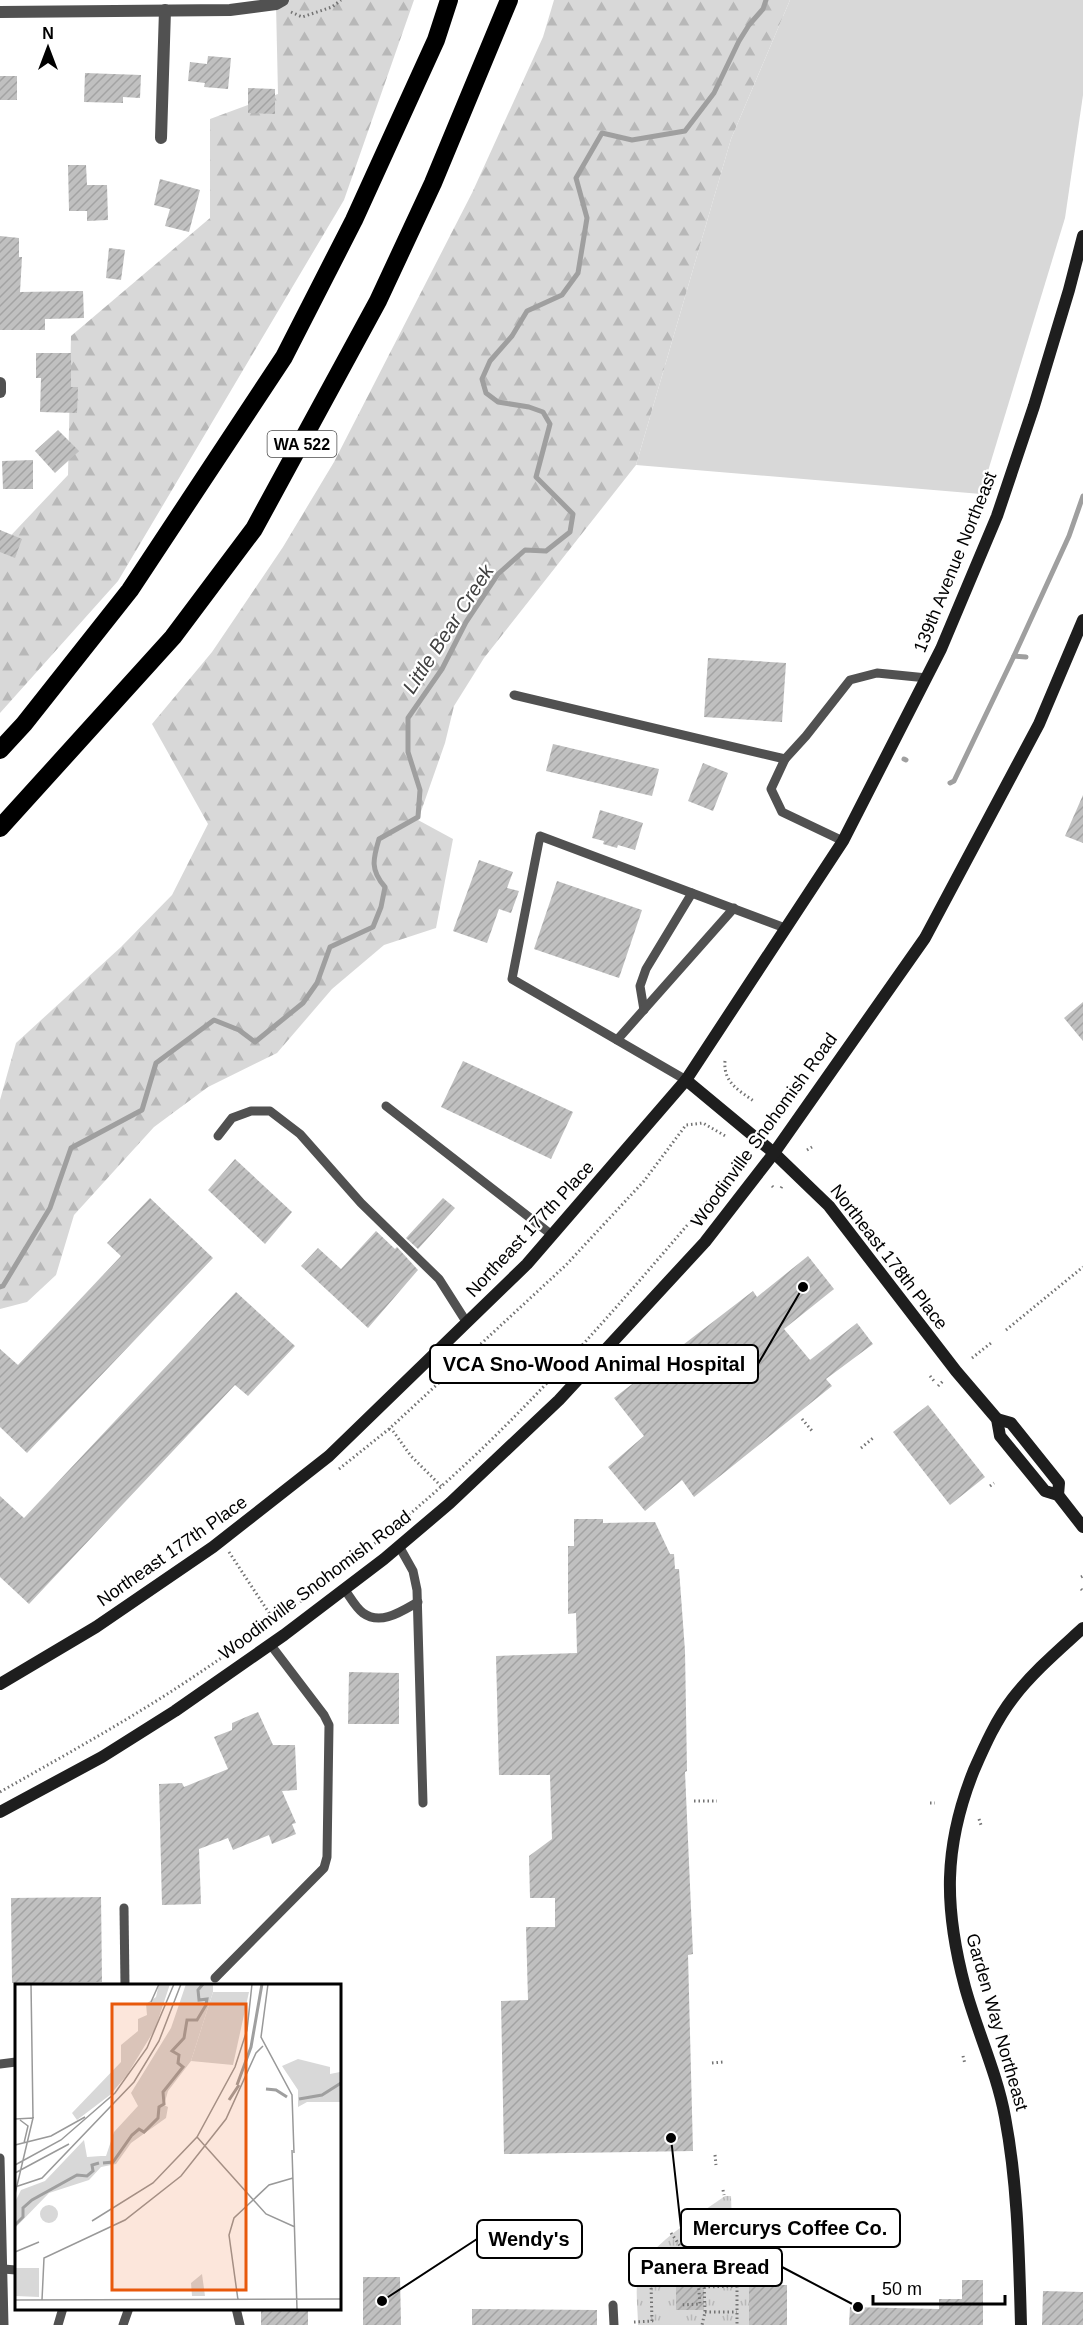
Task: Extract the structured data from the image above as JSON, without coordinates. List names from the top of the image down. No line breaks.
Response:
{"streets":{"highway":["WA 522"],"street":["139th Avenue Northeast","Woodinville Snohomish Road","Northeast 177th Place","Northeast 178th Place","Garden Way Northeast"]},"crossings":[["139th Avenue Northeast","Northeast 177th Place"],["Woodinville Snohomish Road","Northeast 178th Place"],["Northeast 177th Place","Northeast 178th Place"]],"water":["Little Bear Creek"],"places":["VCA Sno-Wood Animal Hospital","Mercurys Coffee Co.","Wendy's","Panera Bread"],"scale_bar":"50 m","north":"top"}
